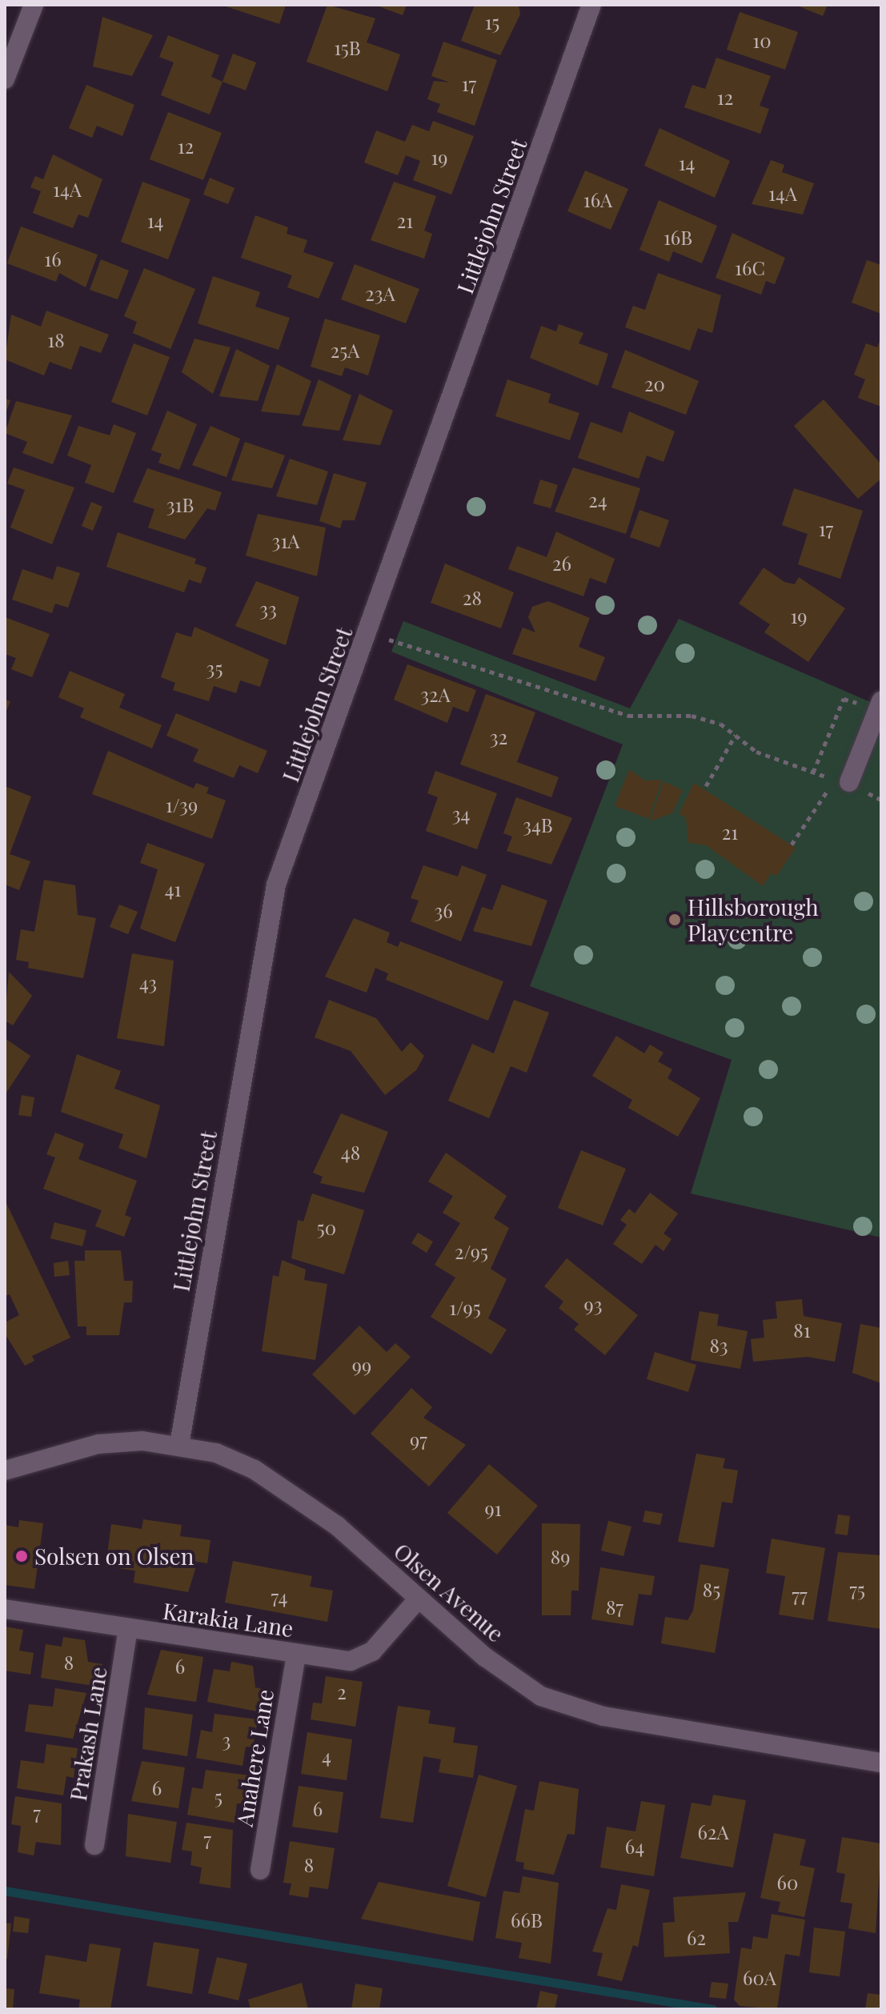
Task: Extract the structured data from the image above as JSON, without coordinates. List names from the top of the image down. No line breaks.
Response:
{"streets":{"street":["Littlejohn Street","Olsen Avenue","Karakia Lane","Prakash Lane","Anahere Lane"]},"crossings":[["Littlejohn Street","Olsen Avenue"],["Olsen Avenue","Karakia Lane"],["Karakia Lane","Prakash Lane"],["Karakia Lane","Anahere Lane"]],"places":["Hillsborough Playcentre","Solsen on Olsen"],"house_numbers":["15","10","15B","17","12","12","19","14","14A","14A","16A","14","21","16B","16","16C","23A","18","25A","20","24","31B","17","31A","26","28","33","19","35","32A","32","1/39","34","34B","21","41","36","43","48","50","2/95","93","1/95","81","83","99","97","91","89","85","75","77","74","87","8","6","2","3","4","6","5","6","7","62A","7","64","8","60","66B","62","60A"]}
